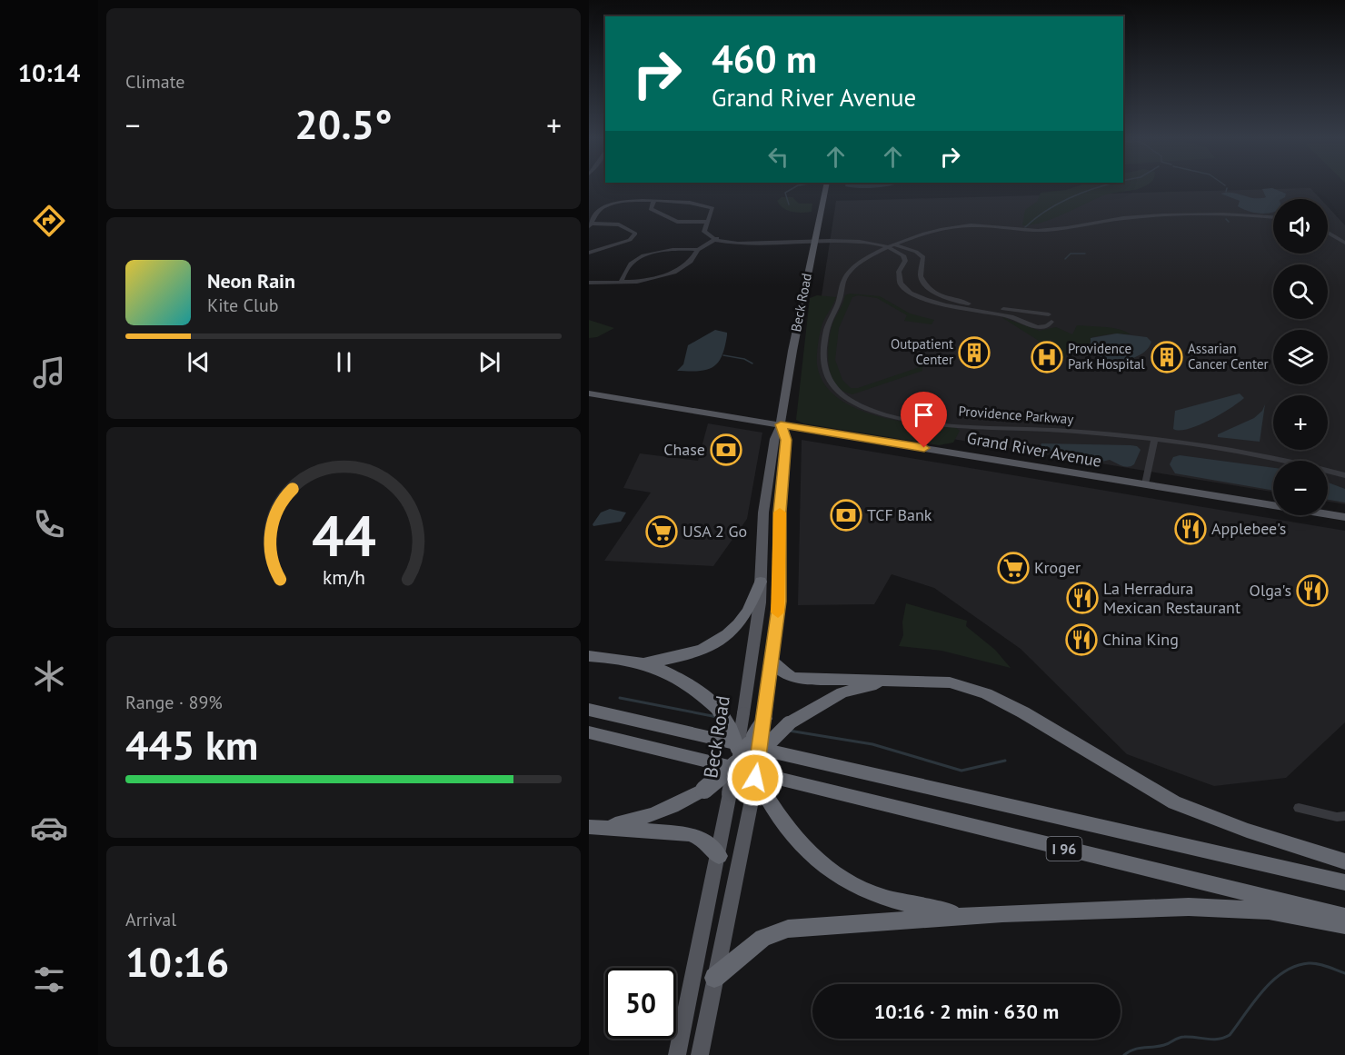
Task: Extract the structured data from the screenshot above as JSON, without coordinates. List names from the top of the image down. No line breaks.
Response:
{"streets":{"highway":["I 96"],"main road":["Beck Road","Grand River Avenue"],"street":["Providence Parkway"]},"crossings":[["Beck Road","Grand River Avenue"]],"places":{"building":["Outpatient Center","Assarian Cancer Center"],"hospital":["Providence Park Hospital"],"bank":["Chase","TCF Bank"],"restaurant":["Applebee's","Olga's","La Herradura Mexican Restaurant","China King"],"supermarket":["USA 2 Go","Kroger"]},"page":{"tabs":"10:14","tile":["Climate",["Range · 89%","445 km"],["Arrival","10:16"]],"turn":["460 m","Grand River Avenue"],"heat":["−","20.5°","+"],"map_buttons":["+","−"],"song":["Neon Rain","Kite Club"],"limit":"50","trip":"10:16 · 2 min · 630 m","gauge":["44","km/h"]}}
